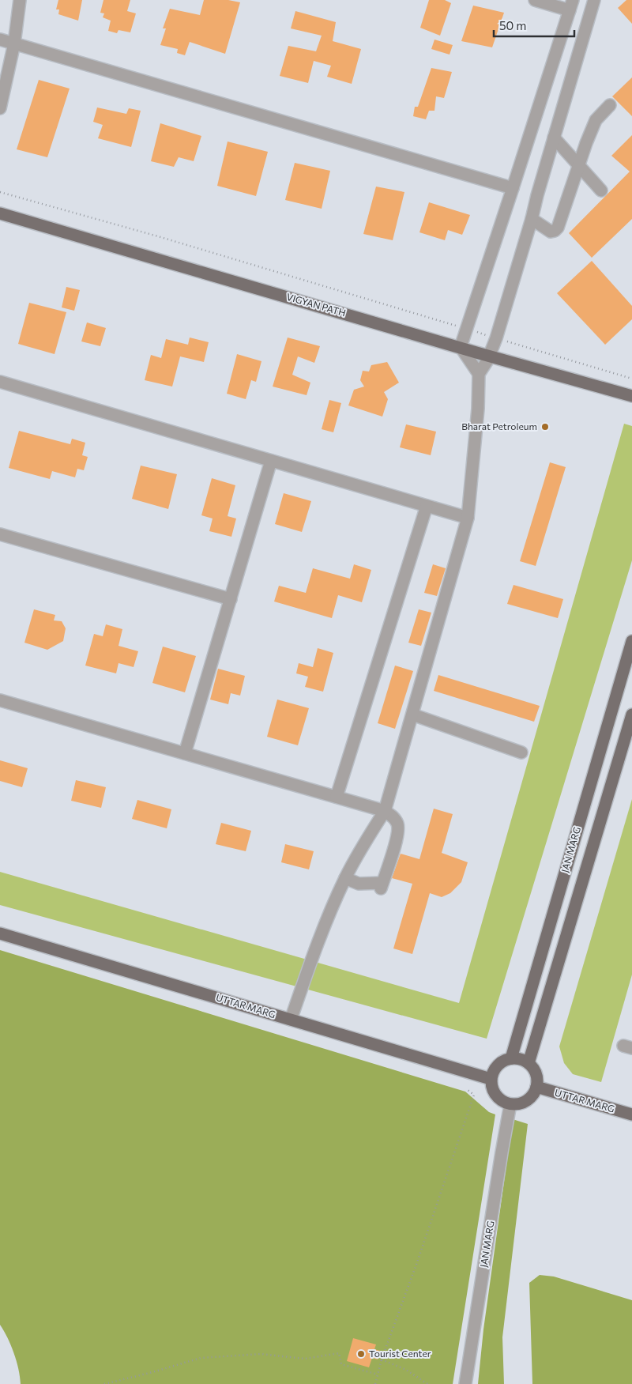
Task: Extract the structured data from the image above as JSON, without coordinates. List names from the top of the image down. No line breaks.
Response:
{"streets":{"main road":["VIGYAN PATH","JAN MARG","UTTAR MARG"]},"crossings":[["JAN MARG","UTTAR MARG"]],"places":["Bharat Petroleum","Tourist Center"],"scale_bar":"50 m"}
